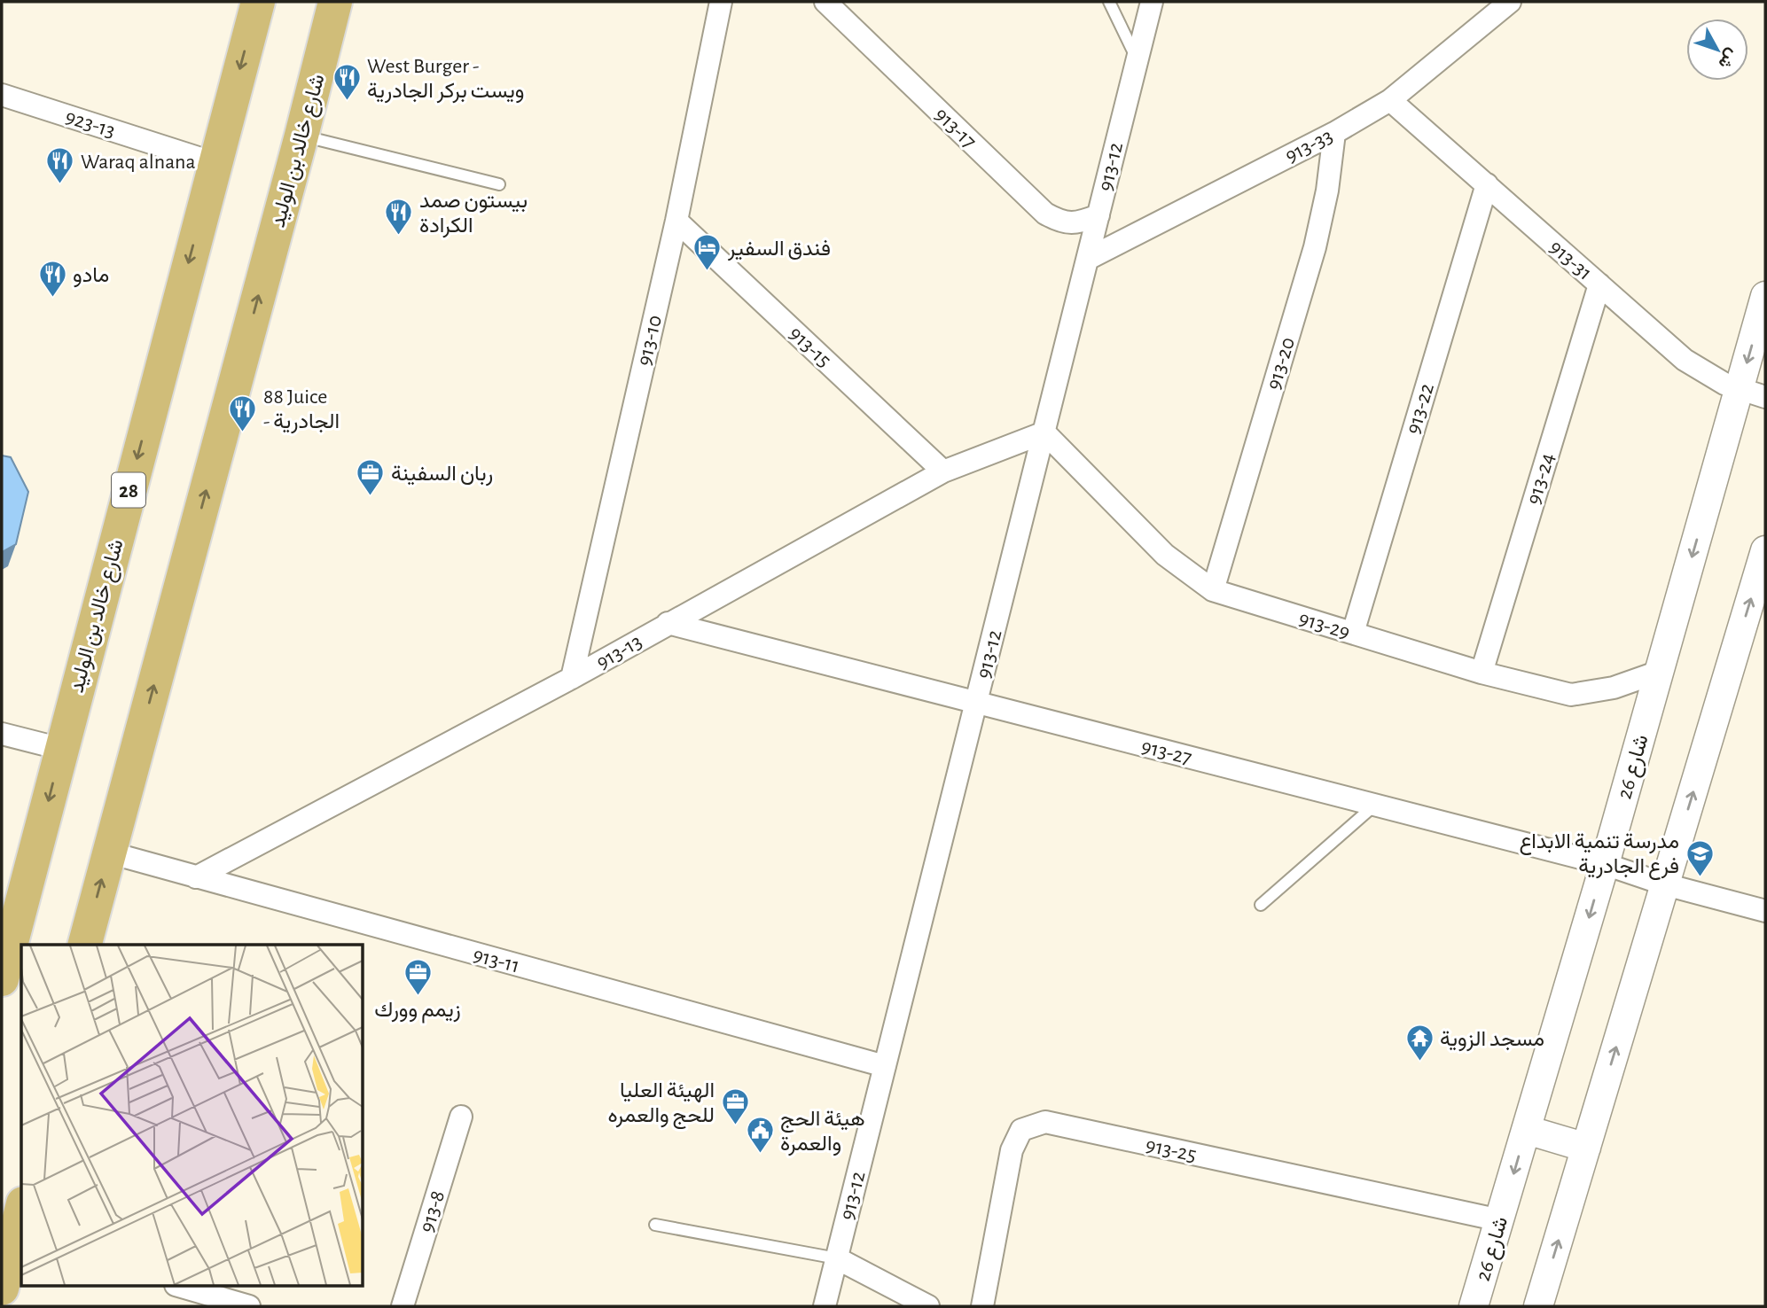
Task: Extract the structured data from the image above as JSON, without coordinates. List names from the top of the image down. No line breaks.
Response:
{"streets":{"main road":["شارع خالد بن الوليد","28"],"street":["923-13","913-17","913-33","913-12","913-31","913-10","913-15","913-20","913-22","913-24","913-29","913-13","913-27","شارع 26","913-11","913-25","913-8"]},"crossings":[["923-13","شارع خالد بن الوليد"],["913-17","913-12"],["913-33","913-12"],["913-33","913-31"],["913-33","913-20"],["شارع خالد بن الوليد","913-11"],["913-12","913-29"],["913-12","913-13"],["913-12","913-27"],["913-12","913-11"],["913-31","913-22"],["913-31","913-24"],["913-31","شارع 26"],["913-10","913-15"],["913-10","913-13"],["913-15","913-13"],["913-20","913-29"],["913-22","913-29"],["913-24","913-29"],["913-29","913-13"],["913-29","شارع 26"],["913-13","913-27"],["913-13","913-11"],["913-27","شارع 26"],["شارع 26","913-25"]],"places":{"restaurant":["West Burger - ويست بركر الجادرية","Waraq alnana","بيستون صمد الكرادة","مادو","88 Juice - الجادرية"],"hotel":["فندق السفير"],"office":["ربان السفينة","زيمم وورك","الهيئة العليا للحج والعمره"],"school or university":["مدرسة تنمية الابداع فرع الجادرية"],"temple":["مسجد الزوية"],"public building":["هيئة الحج والعمرة"]},"north":"bottom right"}
